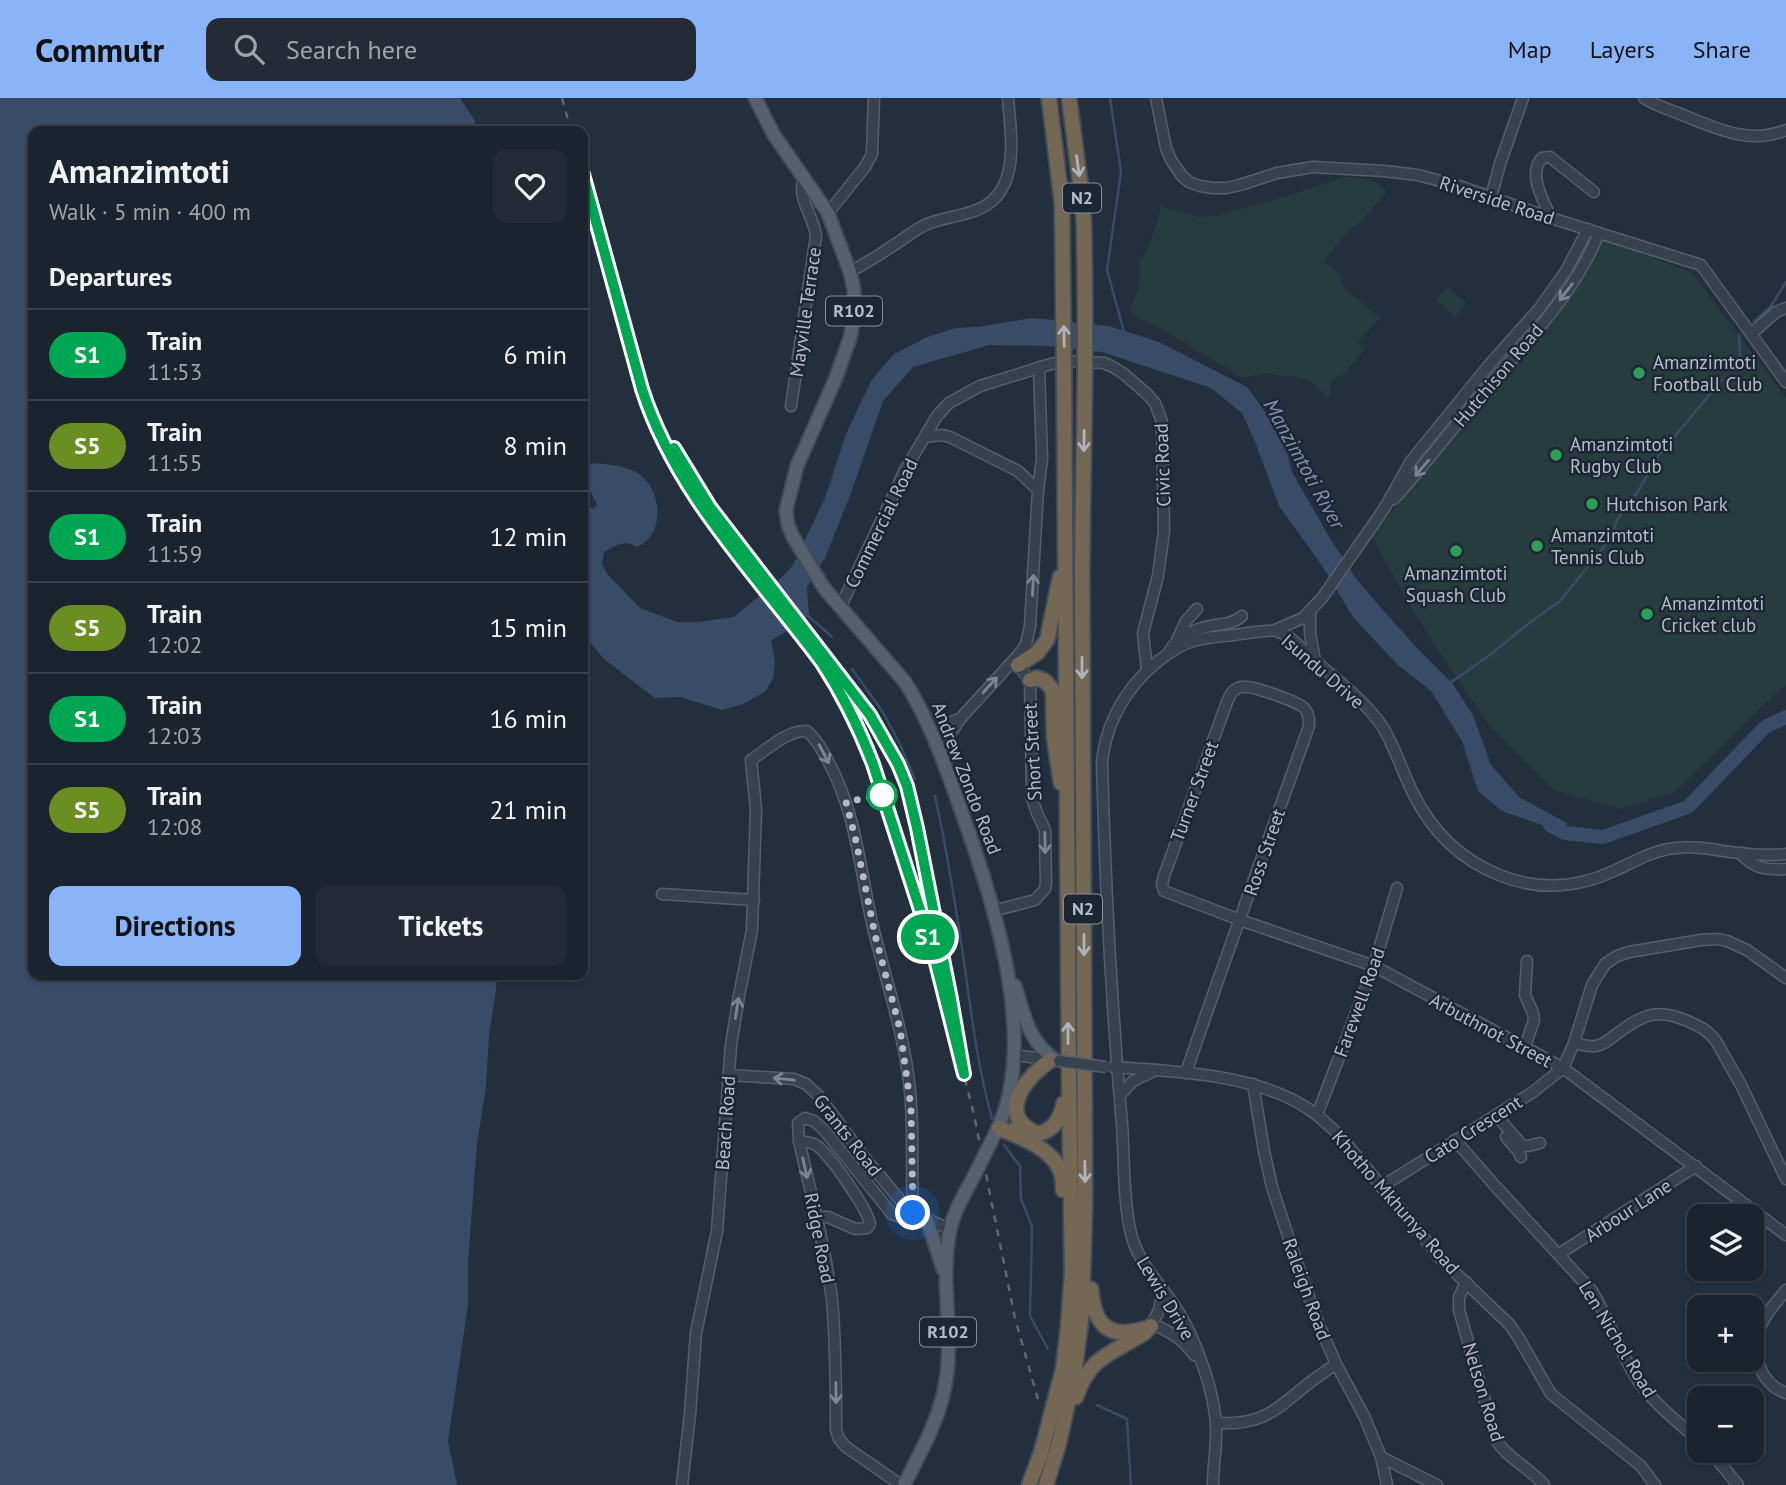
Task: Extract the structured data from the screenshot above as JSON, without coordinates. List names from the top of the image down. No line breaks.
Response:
{"streets":{"highway":["N2"],"main road":["R102","Andrew Zondo Road"],"street":["Riverside Road","Mayville Terrace","Hutchison Road","Civic Road","Commercial Road","Isundu Drive","Short Street","Turner Street","Ross Street","Farewell Road","Arbuthnot Street","Beach Road","Cato Crescent","Grants Road","Khotho Mkhunya Road","Arbour Lane","Ridge Road","Raleigh Road","Lewis Drive","Len Nichol Road","Nelson Road"]},"crossings":[["Riverside Road","Hutchison Road"],["Mayville Terrace","Andrew Zondo Road"],["Hutchison Road","Isundu Drive"],["Civic Road","Commercial Road"],["Civic Road","Isundu Drive"],["Commercial Road","Andrew Zondo Road"],["Isundu Drive","Khotho Mkhunya Road"],["Isundu Drive","Lewis Drive"],["Short Street","Andrew Zondo Road"],["Andrew Zondo Road","Khotho Mkhunya Road"],["Andrew Zondo Road","Ridge Road"],["Turner Street","Ross Street"],["Turner Street","Arbuthnot Street"],["Ross Street","Arbuthnot Street"],["Ross Street","Khotho Mkhunya Road"],["Farewell Road","Arbuthnot Street"],["Farewell Road","Khotho Mkhunya Road"],["Arbuthnot Street","Cato Crescent"],["Arbuthnot Street","Arbour Lane"],["Beach Road","Grants Road"],["Cato Crescent","Khotho Mkhunya Road"],["Cato Crescent","Len Nichol Road"],["Khotho Mkhunya Road","Raleigh Road"],["Khotho Mkhunya Road","Lewis Drive"],["Khotho Mkhunya Road","Nelson Road"],["Arbour Lane","Len Nichol Road"]],"one_way":["Short Street","Grants Road","Ridge Road"],"water":["Manzimtoti River"],"places":["Amanzimtoti Football Club","Amanzimtoti Rugby Club","Hutchison Park","Amanzimtoti Tennis Club","Amanzimtoti Squash Club","Amanzimtoti Cricket club"],"page":{"header":"Commutr","search":"Search here","nav":["Map","Layers","Share"],"on_map":"S1","heading":[["Amanzimtoti","Walk · 5 min · 400 m"],"Departures"],"list":[{"mark":"S1","name":"Train","note":"11:53","value":"6 min"},{"mark":"S5","name":"Train","note":"11:55","value":"8 min"},{"mark":"S1","name":"Train","note":"11:59","value":"12 min"},{"mark":"S5","name":"Train","note":"12:02","value":"15 min"},{"mark":"S1","name":"Train","note":"12:03","value":"16 min"},{"mark":"S5","name":"Train","note":"12:08","value":"21 min"}],"buttons":["Directions","Tickets"],"map_buttons":["+","−"]}}
